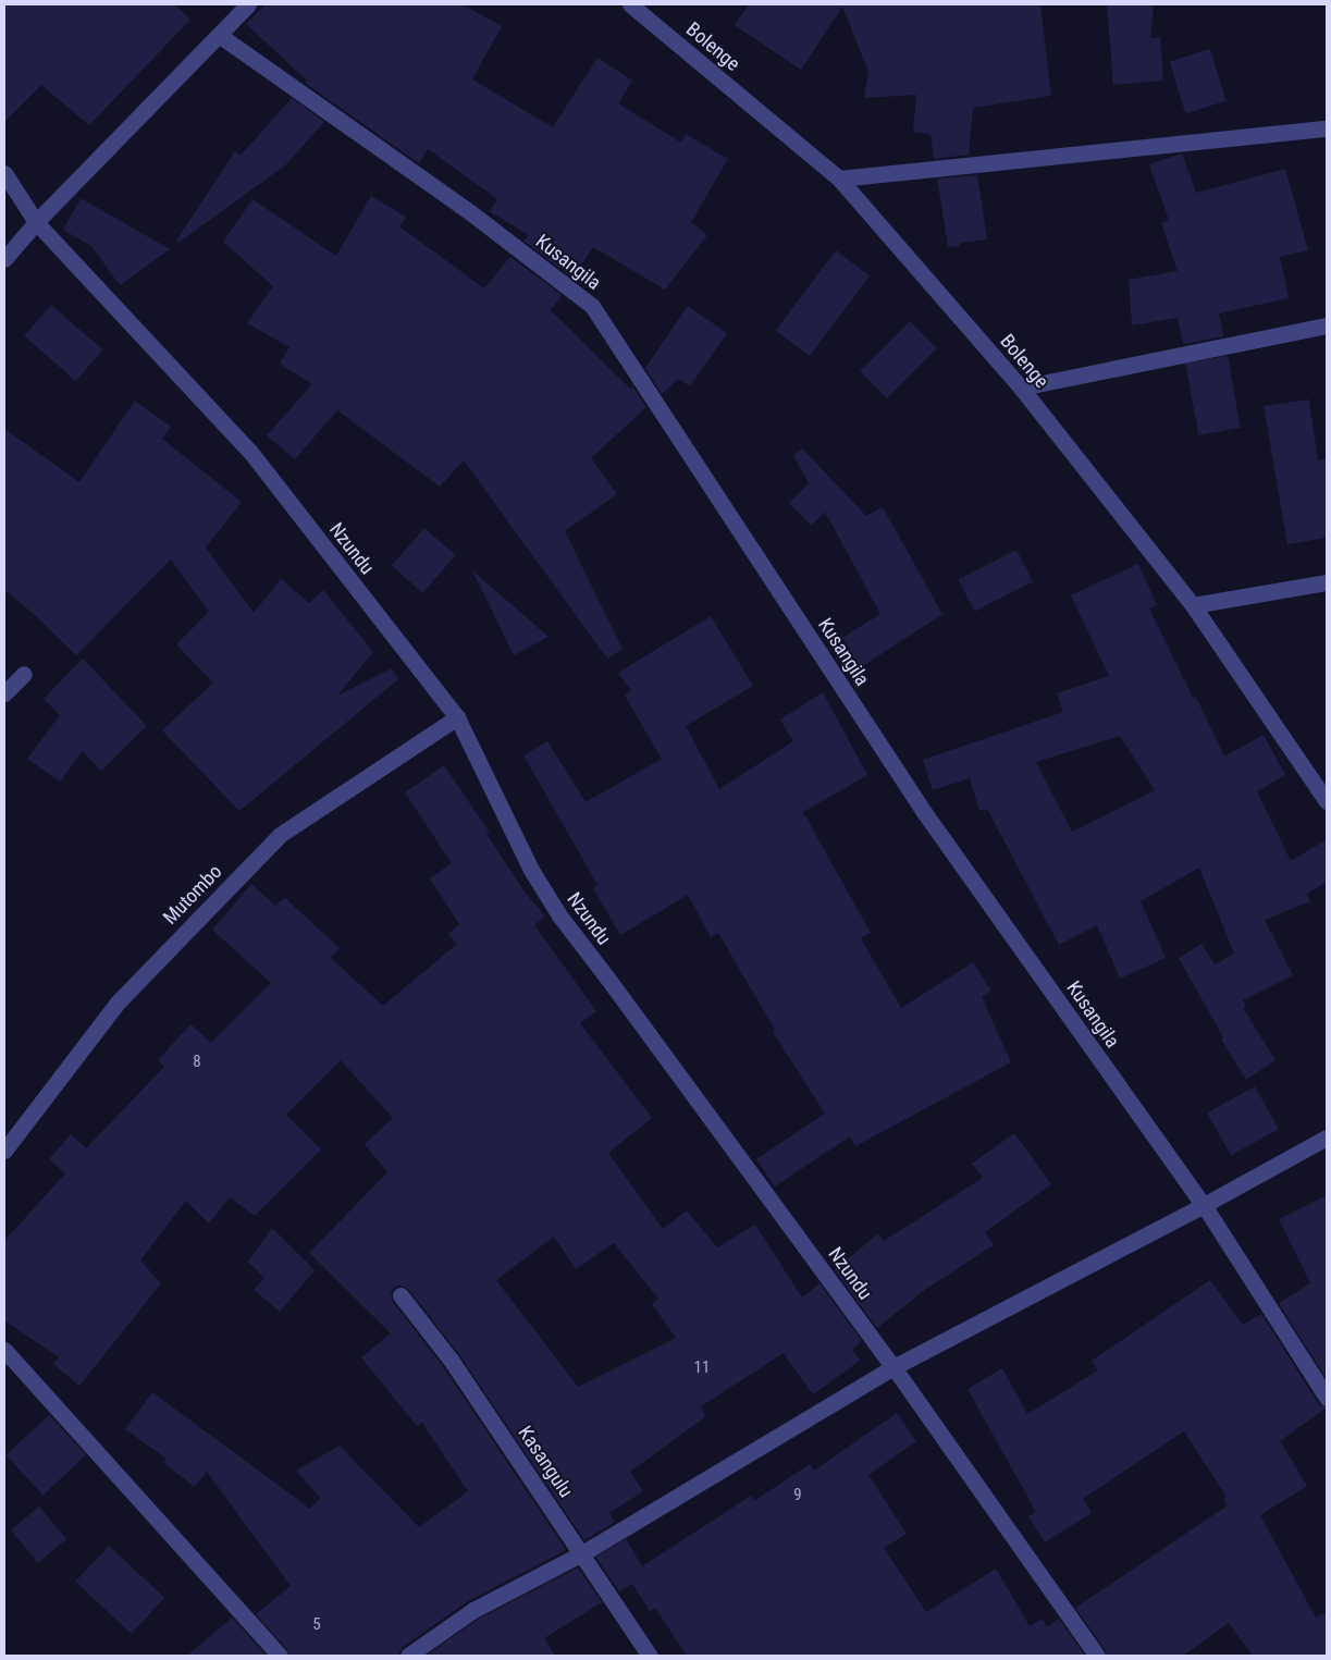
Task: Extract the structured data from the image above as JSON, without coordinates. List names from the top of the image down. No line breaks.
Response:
{"streets":{"street":["Bolenge","Kusangila","Nzundu","Mutombo","Kasangulu"]},"crossings":[["Nzundu","Mutombo"]],"house_numbers":["8","11","9","5"]}
